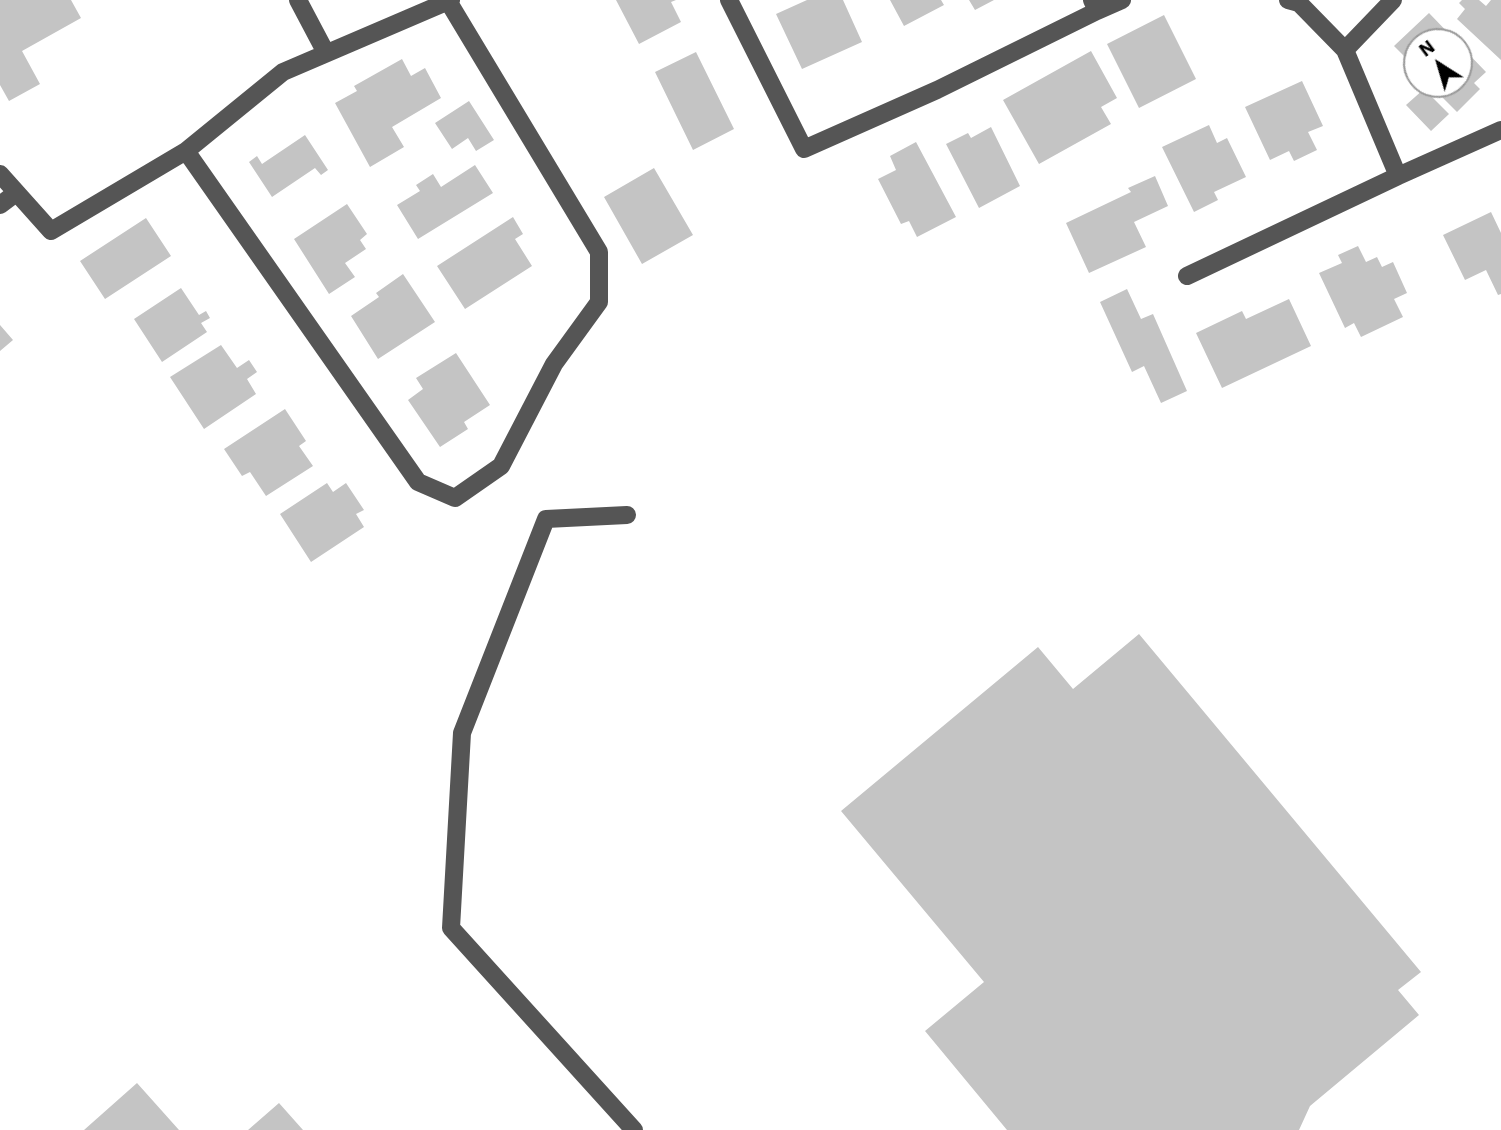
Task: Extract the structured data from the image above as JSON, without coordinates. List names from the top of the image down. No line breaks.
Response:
{"north":"top left"}
